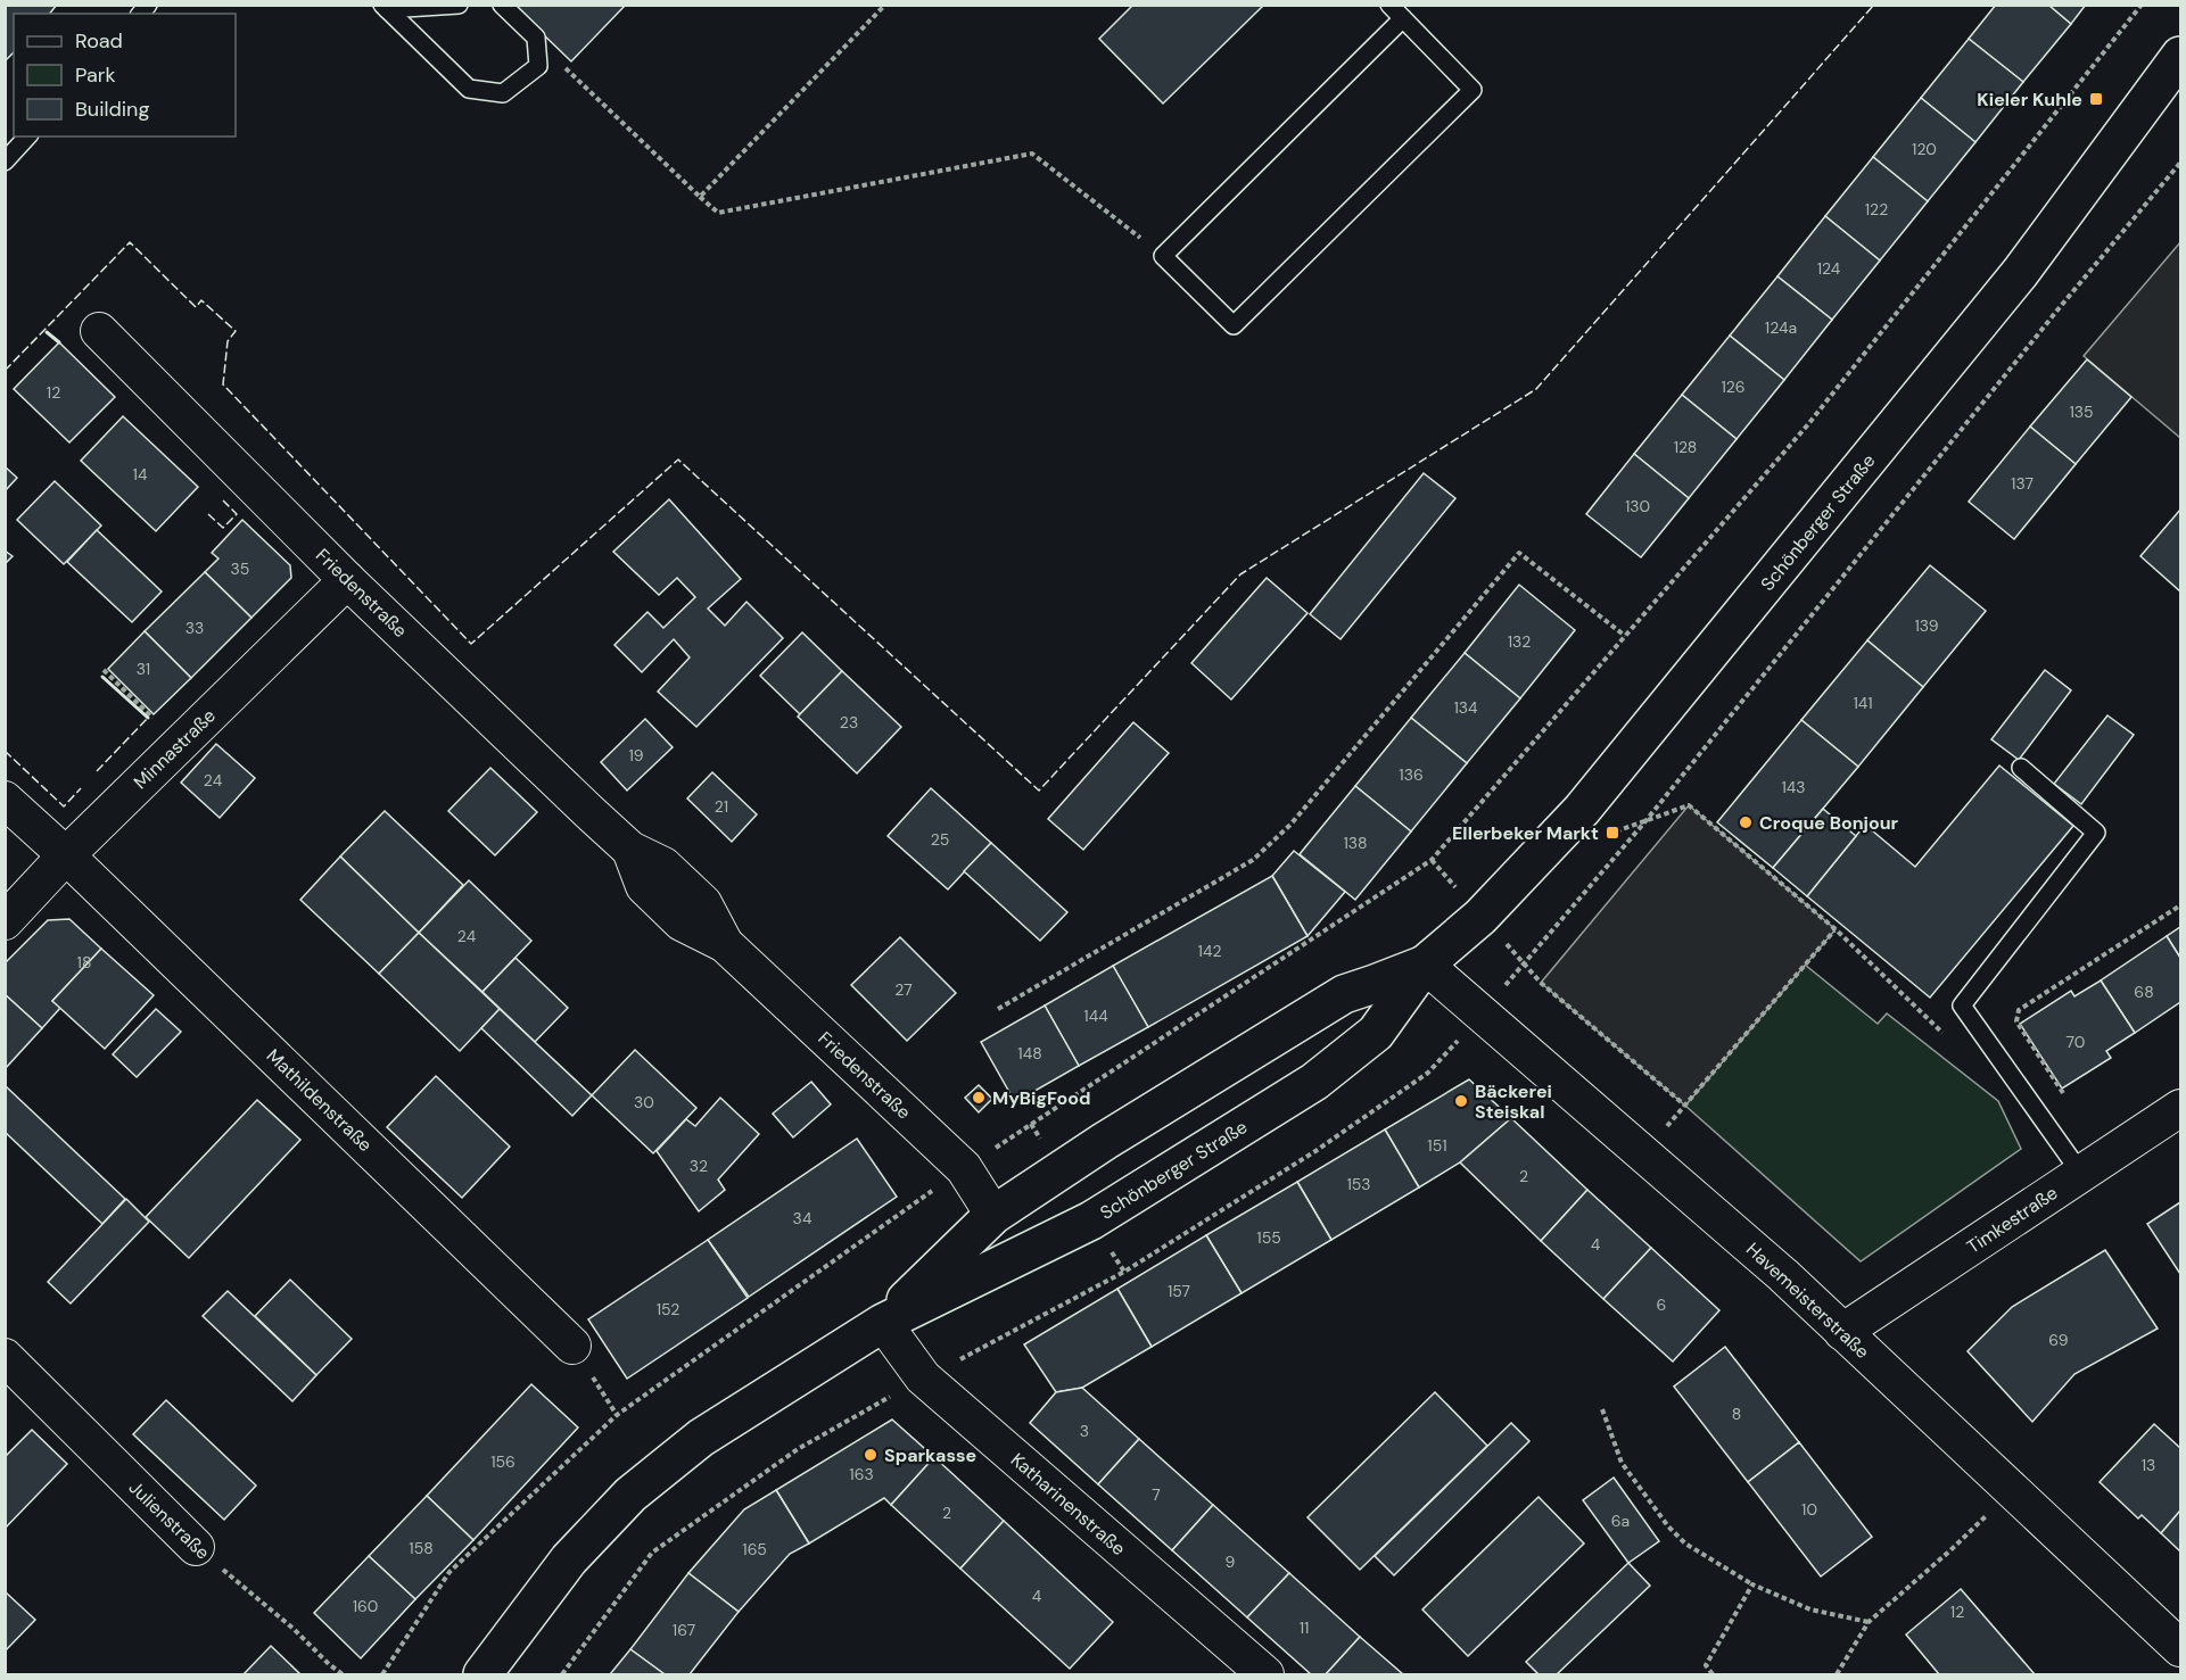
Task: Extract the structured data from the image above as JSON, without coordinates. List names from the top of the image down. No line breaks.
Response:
{"streets":{"main road":["Schönberger Straße"],"street":["Friedenstraße","Minnastraße","Mathildenstraße","Timkestraße","Havemeisterstraße","Katharinenstraße","Julienstraße"]},"crossings":[["Schönberger Straße","Friedenstraße"],["Schönberger Straße","Havemeisterstraße"],["Schönberger Straße","Katharinenstraße"],["Friedenstraße","Minnastraße"],["Minnastraße","Mathildenstraße"],["Timkestraße","Havemeisterstraße"]],"places":{"transit":["Kieler Kuhle","Ellerbeker Markt"],"other":["Croque Bonjour","MyBigFood","Bäckerei Steiskal","Sparkasse"]},"house_numbers":["120","122","124","124a","126","12","135","128","14","137","130","35","139","33","132","31","141","134","23","19","136","24","143","21","25","138","24","142","18","27","68","144","70","148","30","151","32","2","153","34","155","4","157","6","152","69","8","3","156","13","163","7","10","2","6a","158","165","9","4","160","12","11","167"],"legend":["Road","Park","Building"]}
